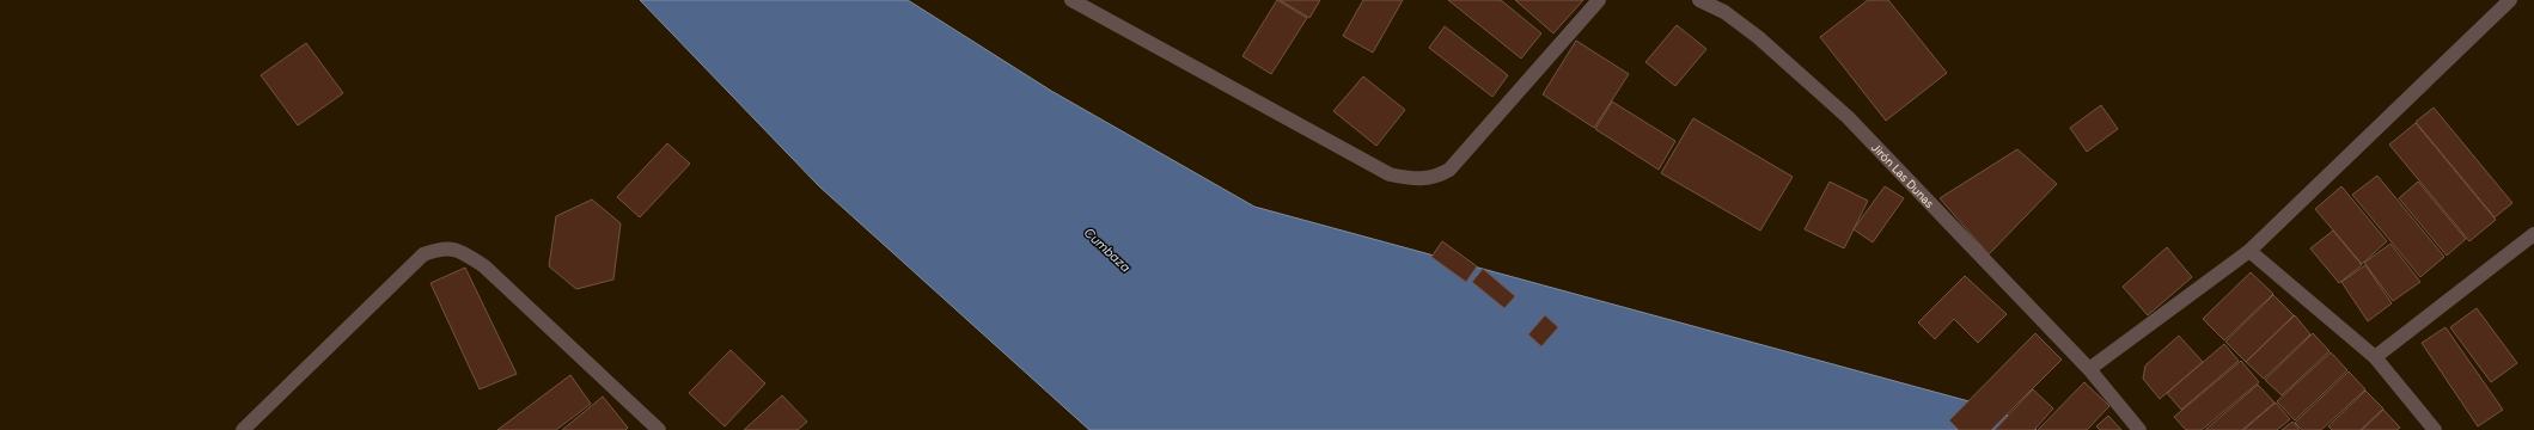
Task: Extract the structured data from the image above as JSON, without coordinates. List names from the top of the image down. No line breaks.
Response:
{"streets":{"street":["Jirón Las Dunas"]},"water":["Cumbaza"]}
